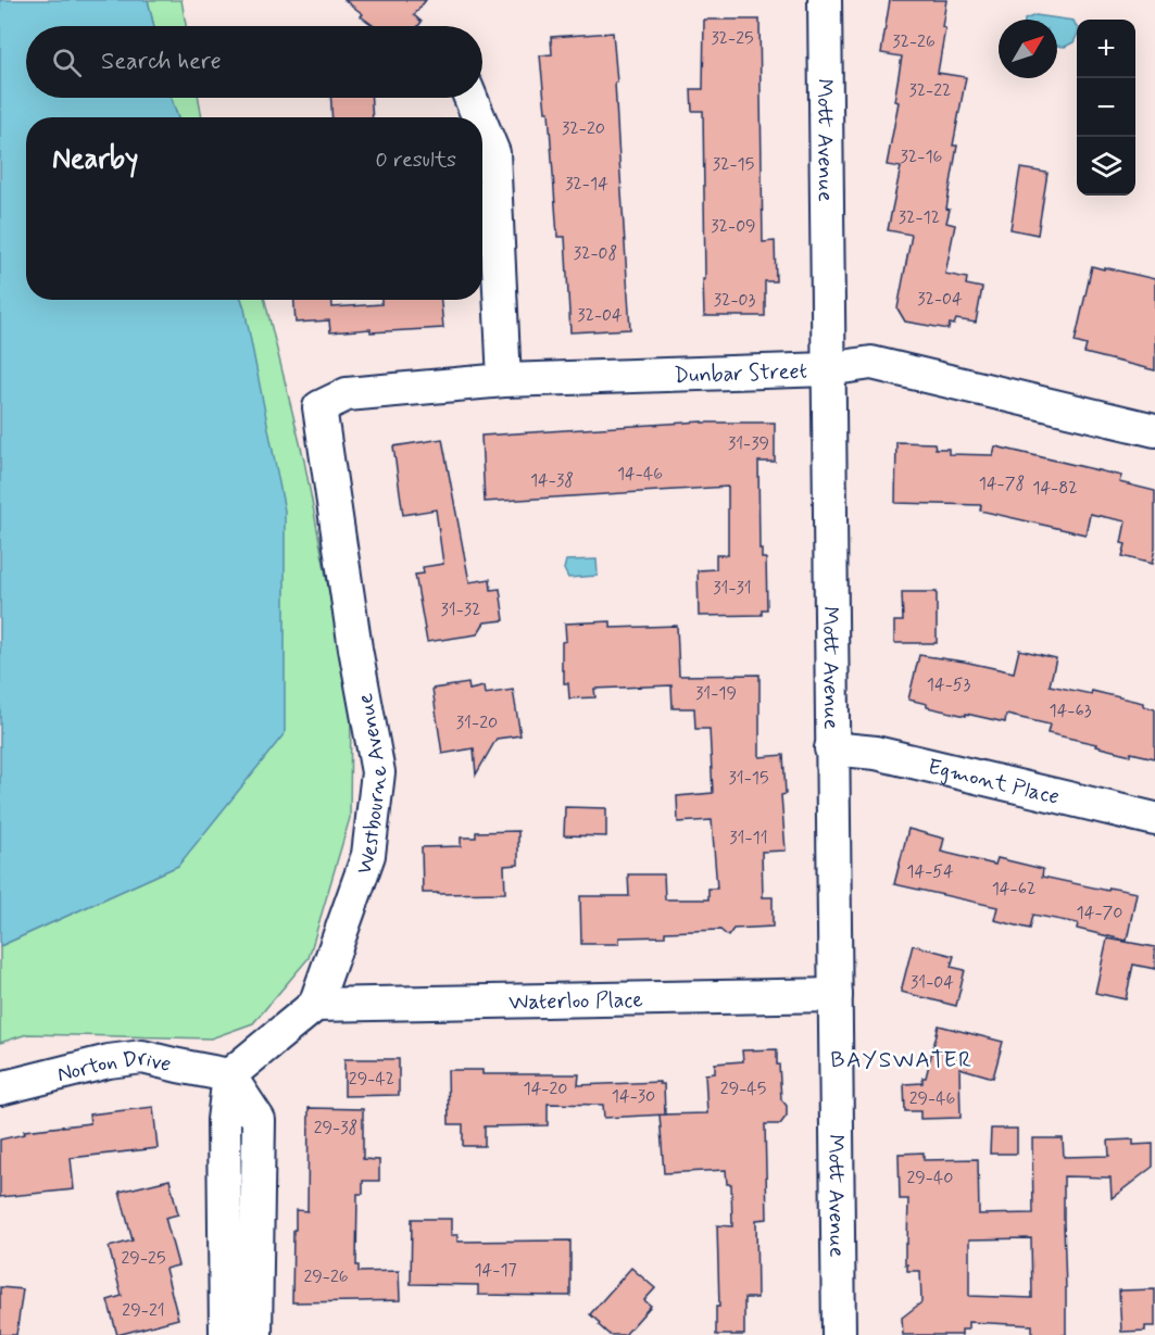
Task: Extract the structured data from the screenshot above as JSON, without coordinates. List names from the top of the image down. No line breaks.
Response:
{"streets":{"street":["Mott Avenue","Dunbar Street","Egmont Place","Westbourne Avenue","Waterloo Place","Norton Drive"]},"crossings":[["Mott Avenue","Dunbar Street"],["Mott Avenue","Egmont Place"],["Mott Avenue","Waterloo Place"],["Dunbar Street","Westbourne Avenue"],["Westbourne Avenue","Waterloo Place"]],"districts":["BAYSWATER"],"house_numbers":["32-25","32-26","32-22","32-20","32-16","32-15","32-14","32-12","32-09","32-08","32-04","32-03","32-04","31-39","14-46","14-38","14-78","14-82","31-31","31-32","14-53","31-19","14-63","31-20","31-15","31-11","14-54","14-62","14-70","31-04","29-42","14-20","29-45","14-30","29-46","29-38","29-40","29-25","14-17","29-26","29-21"],"north":"top right","page":{"map_buttons":["+","−"],"search":"Search here","heading":["Nearby","0 results"]}}
